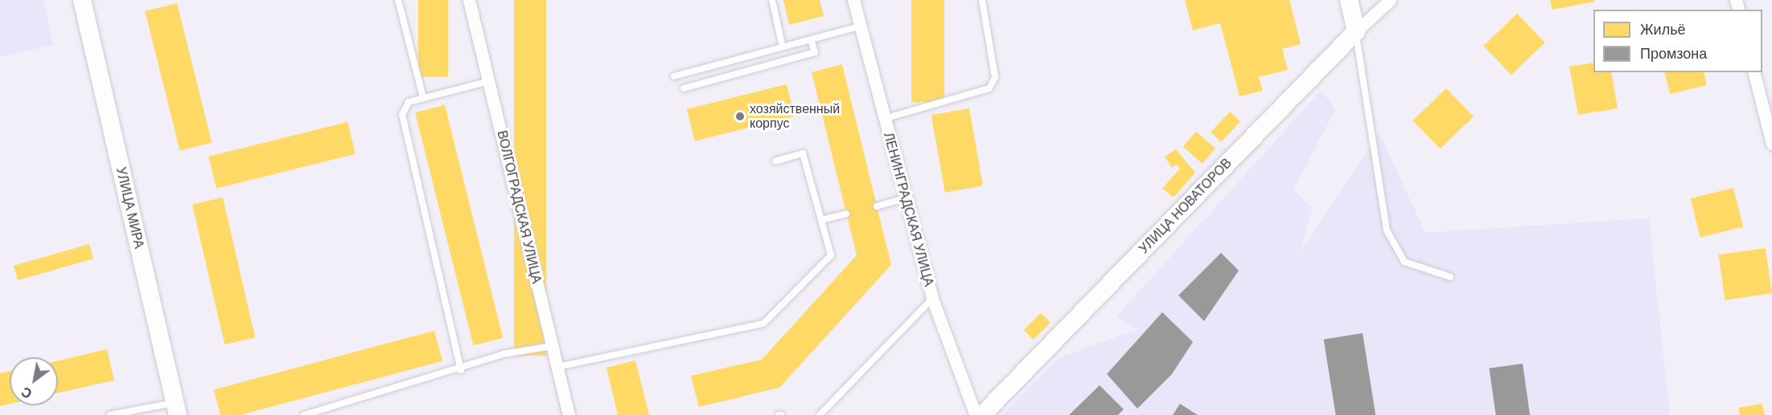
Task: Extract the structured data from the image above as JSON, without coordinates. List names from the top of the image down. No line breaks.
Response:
{"streets":{"street":["УЛИЦА НОВАТОРОВ","ВОЛГОГРАДСКАЯ УЛИЦА","УЛИЦА МИРА","ЛЕНИНГРАДСКАЯ УЛИЦА"]},"places":["хозяйственный корпус"],"legend":["Жильё","Промзона"],"north":"bottom left"}
